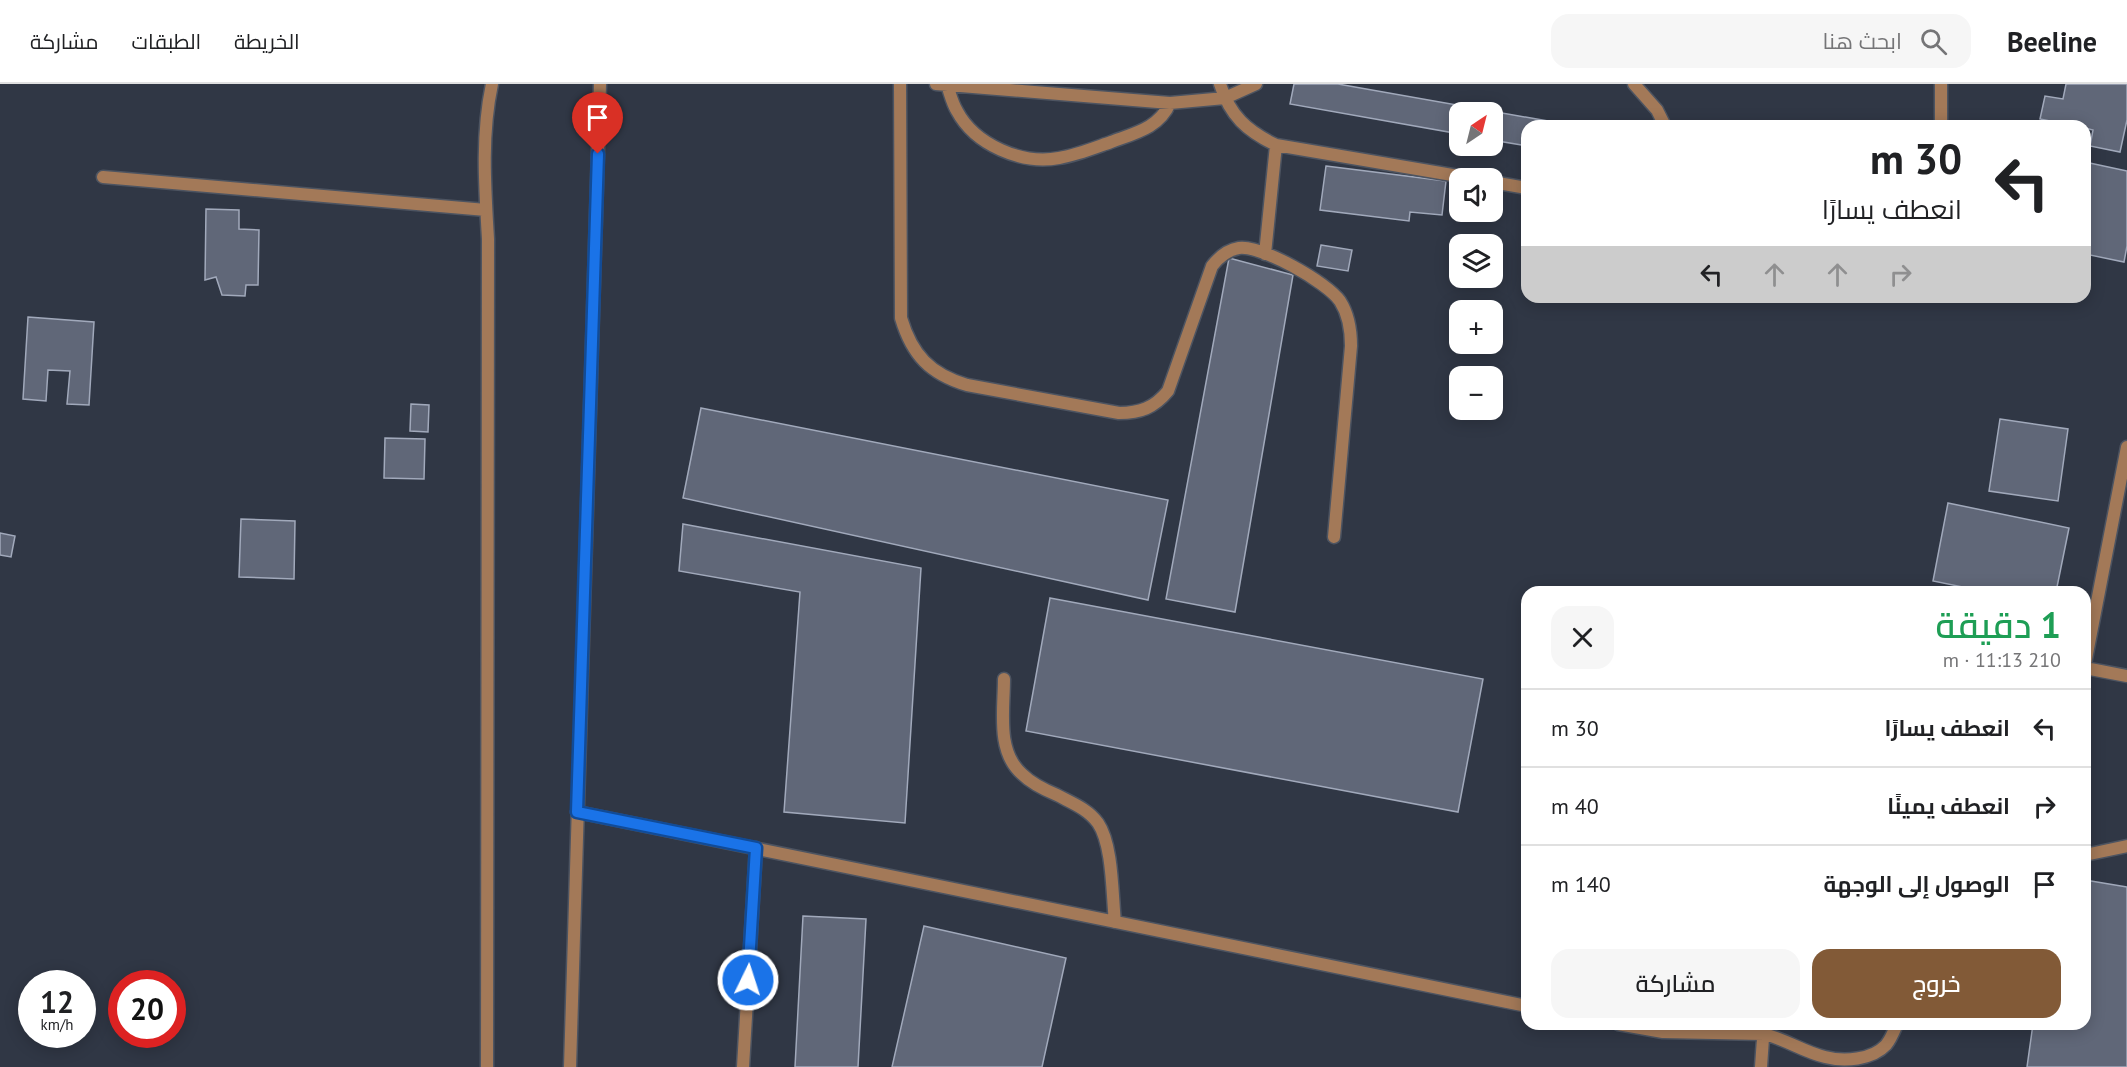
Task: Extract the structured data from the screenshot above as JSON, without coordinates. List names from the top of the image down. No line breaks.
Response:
{"north":"top right","page":{"header":"Beeline","search":"ابحث هنا","nav":["الخريطة","الطبقات","مشاركة"],"map_buttons":["+","−"],"turn":["30 m","انعطف يسارًا"],"heading":["1 دقيقة","210 m · 11:13"],"list":[{"name":"انعطف يسارًا","value":"30 m"},{"name":"انعطف يمينًا","value":"40 m"},{"name":"الوصول إلى الوجهة","value":"140 m"}],"buttons":["خروج","مشاركة"],"speed":"12 km/h","limit":"20"}}
